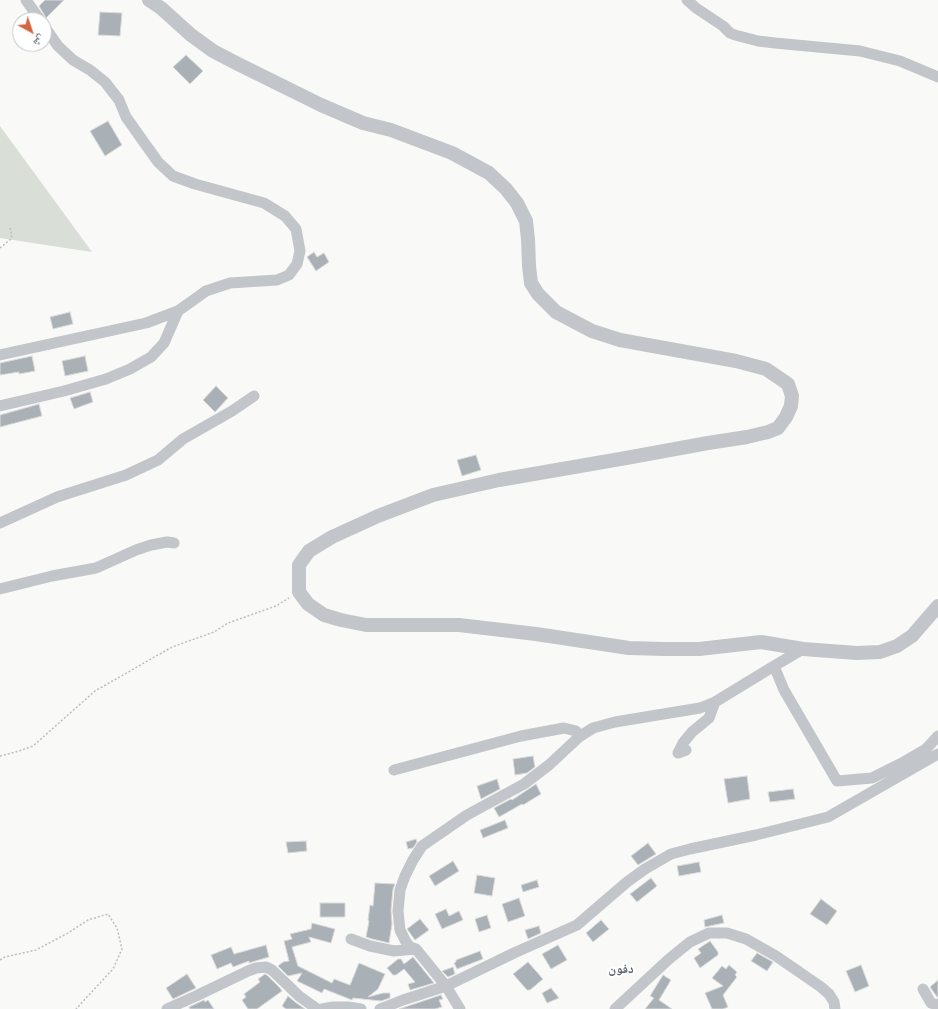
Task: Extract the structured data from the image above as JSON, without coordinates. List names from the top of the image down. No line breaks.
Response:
{"districts":["دفون"],"north":"bottom right"}
